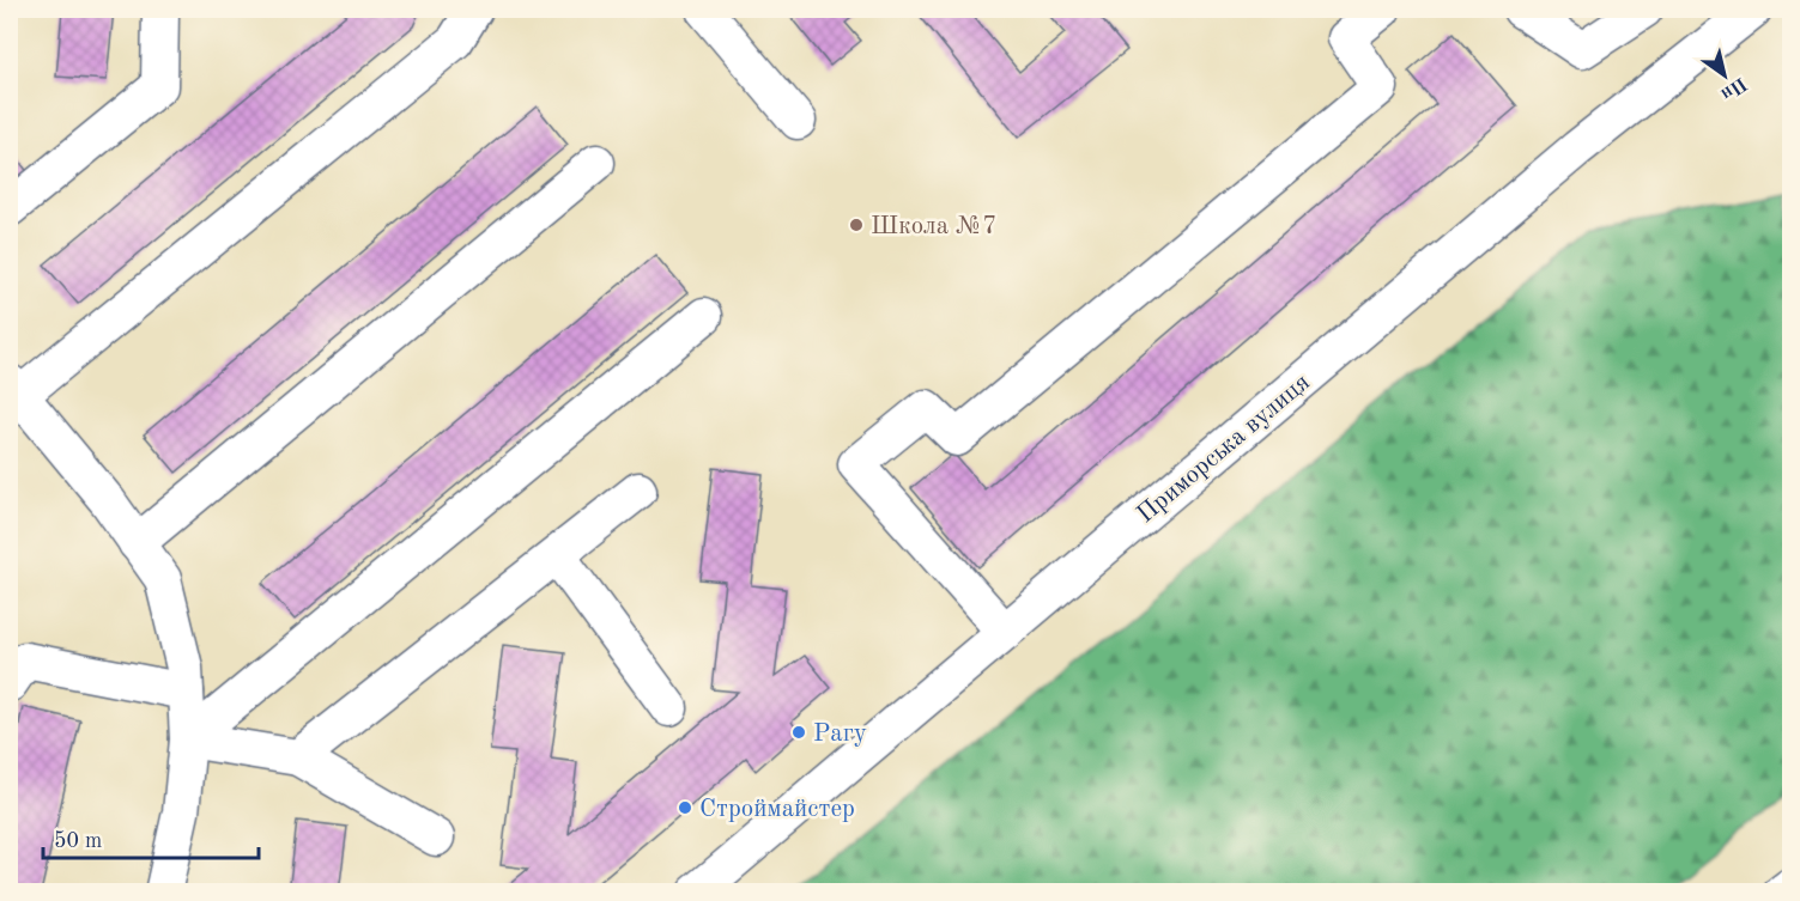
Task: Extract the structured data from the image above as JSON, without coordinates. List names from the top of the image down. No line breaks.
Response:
{"streets":{"street":["Приморська вулиця"]},"places":["Школа №7","Рагу","Строймайстер"],"scale_bar":"50 m","north":"bottom right"}
